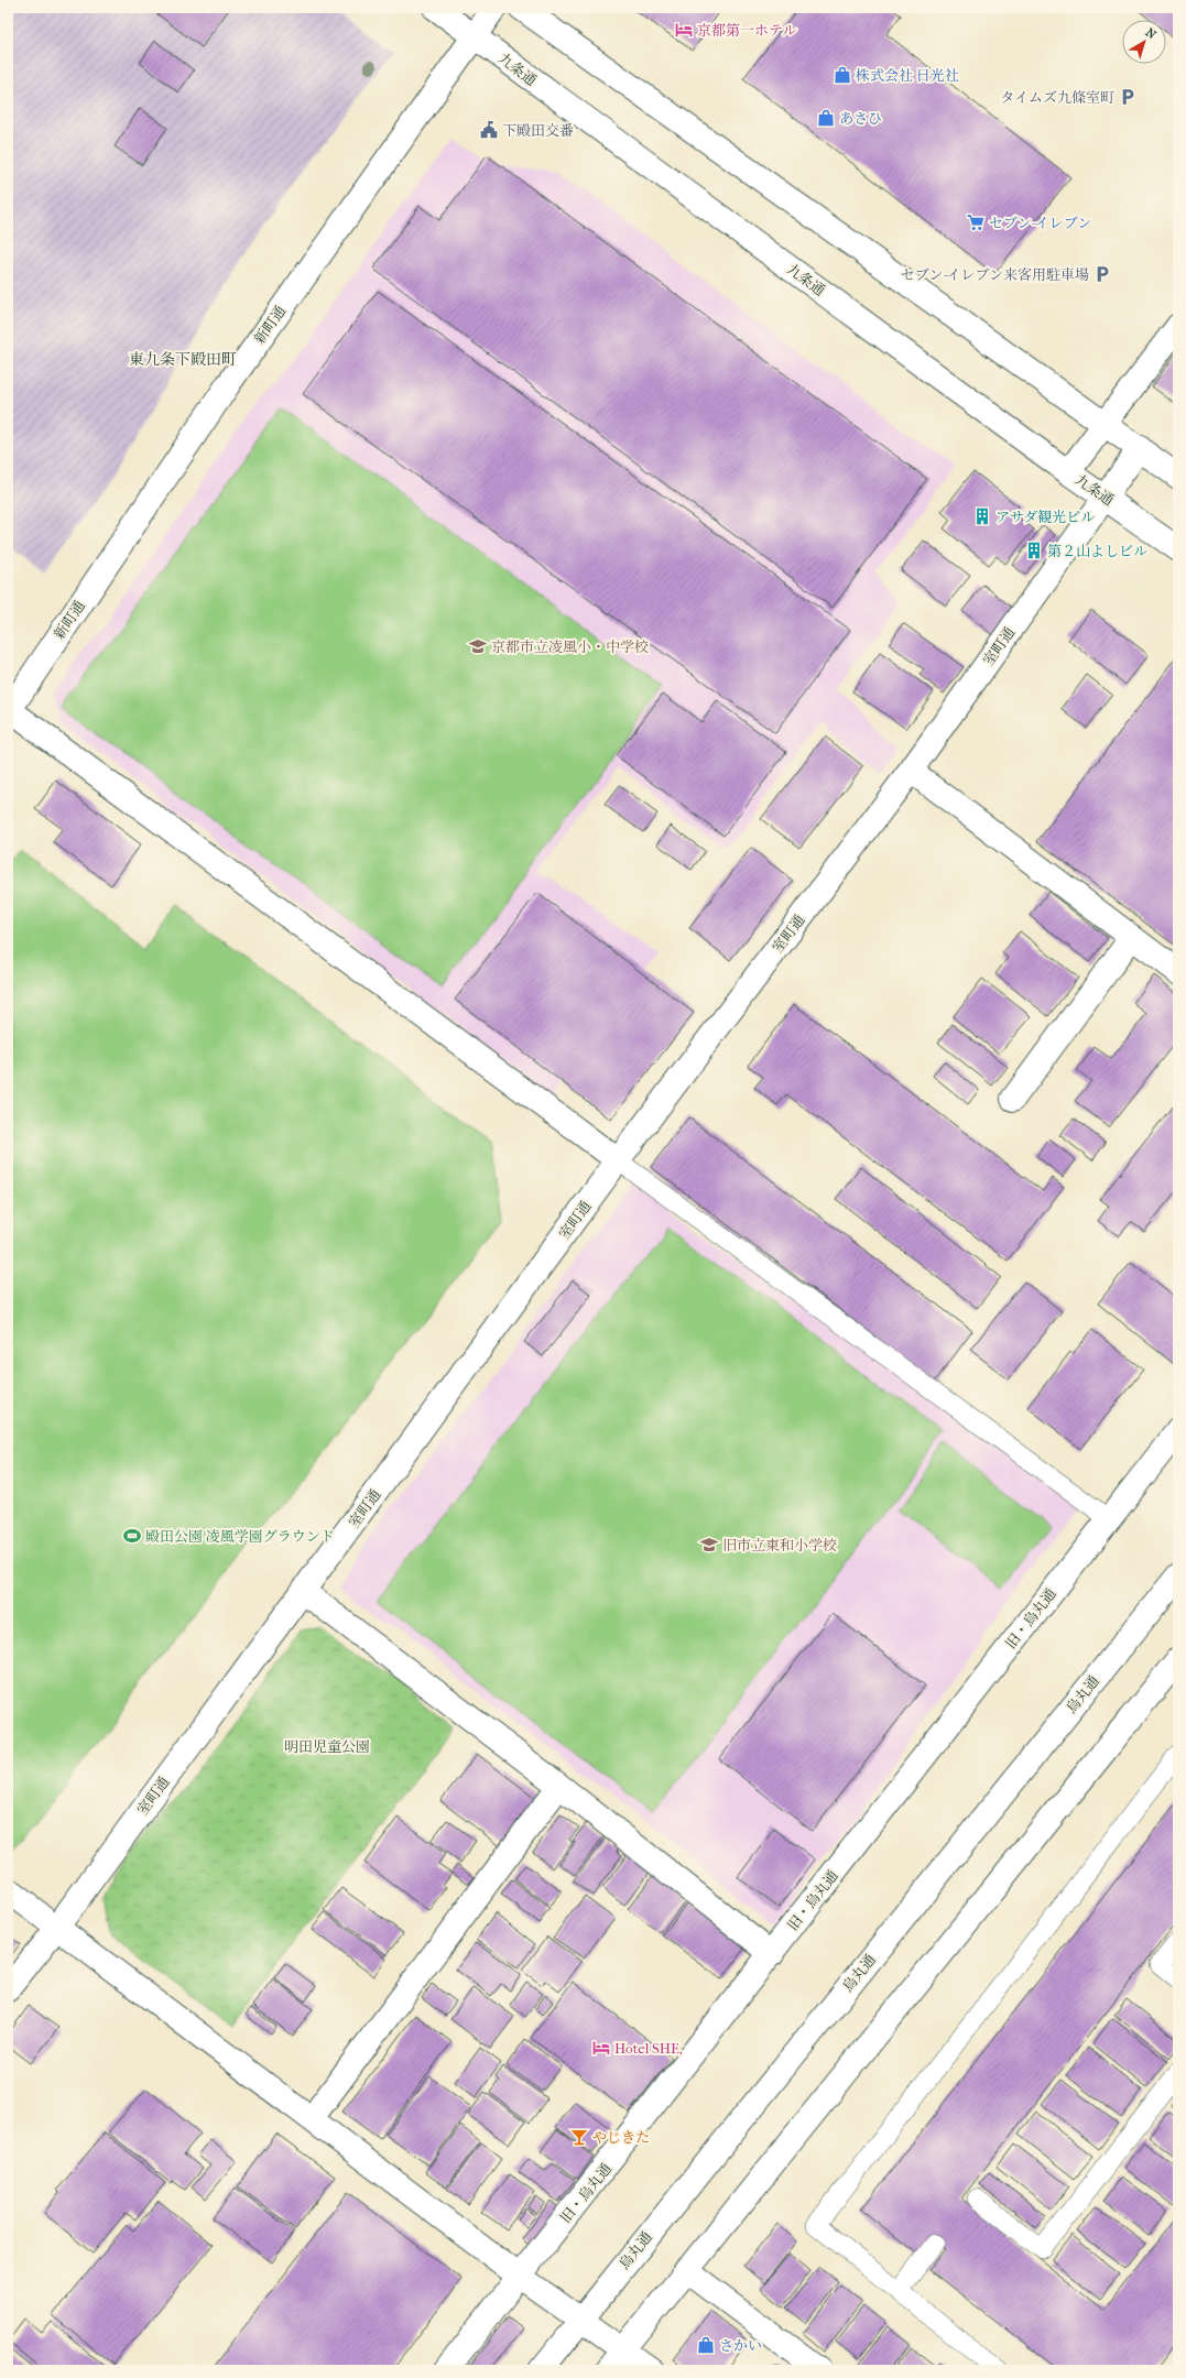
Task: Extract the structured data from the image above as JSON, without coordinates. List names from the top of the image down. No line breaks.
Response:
{"streets":{"street":["九条通","新町通","室町通","旧・烏丸通","烏丸通"]},"crossings":[["九条通","新町通"],["九条通","室町通"]],"districts":["東九条下殿田町"],"parks":["明田児童公園"],"places":{"hotel":["京都第一ホテル","Hotel SHE,"],"shop":["株式会社 日光社","あさひ","さかい"],"parking":["タイムズ九條室町","セブン-イレブン来客用駐車場"],"public building":["下殿田交番"],"supermarket":["セブン-イレブン"],"building":["アサダ観光ビル","第２山よしビル"],"school or university":["京都市立凌風小・中学校","旧市立東和小学校"],"sports":["殿田公園 凌風学園グラウンド"],"bar":["やじきた"]},"north":"top right"}
